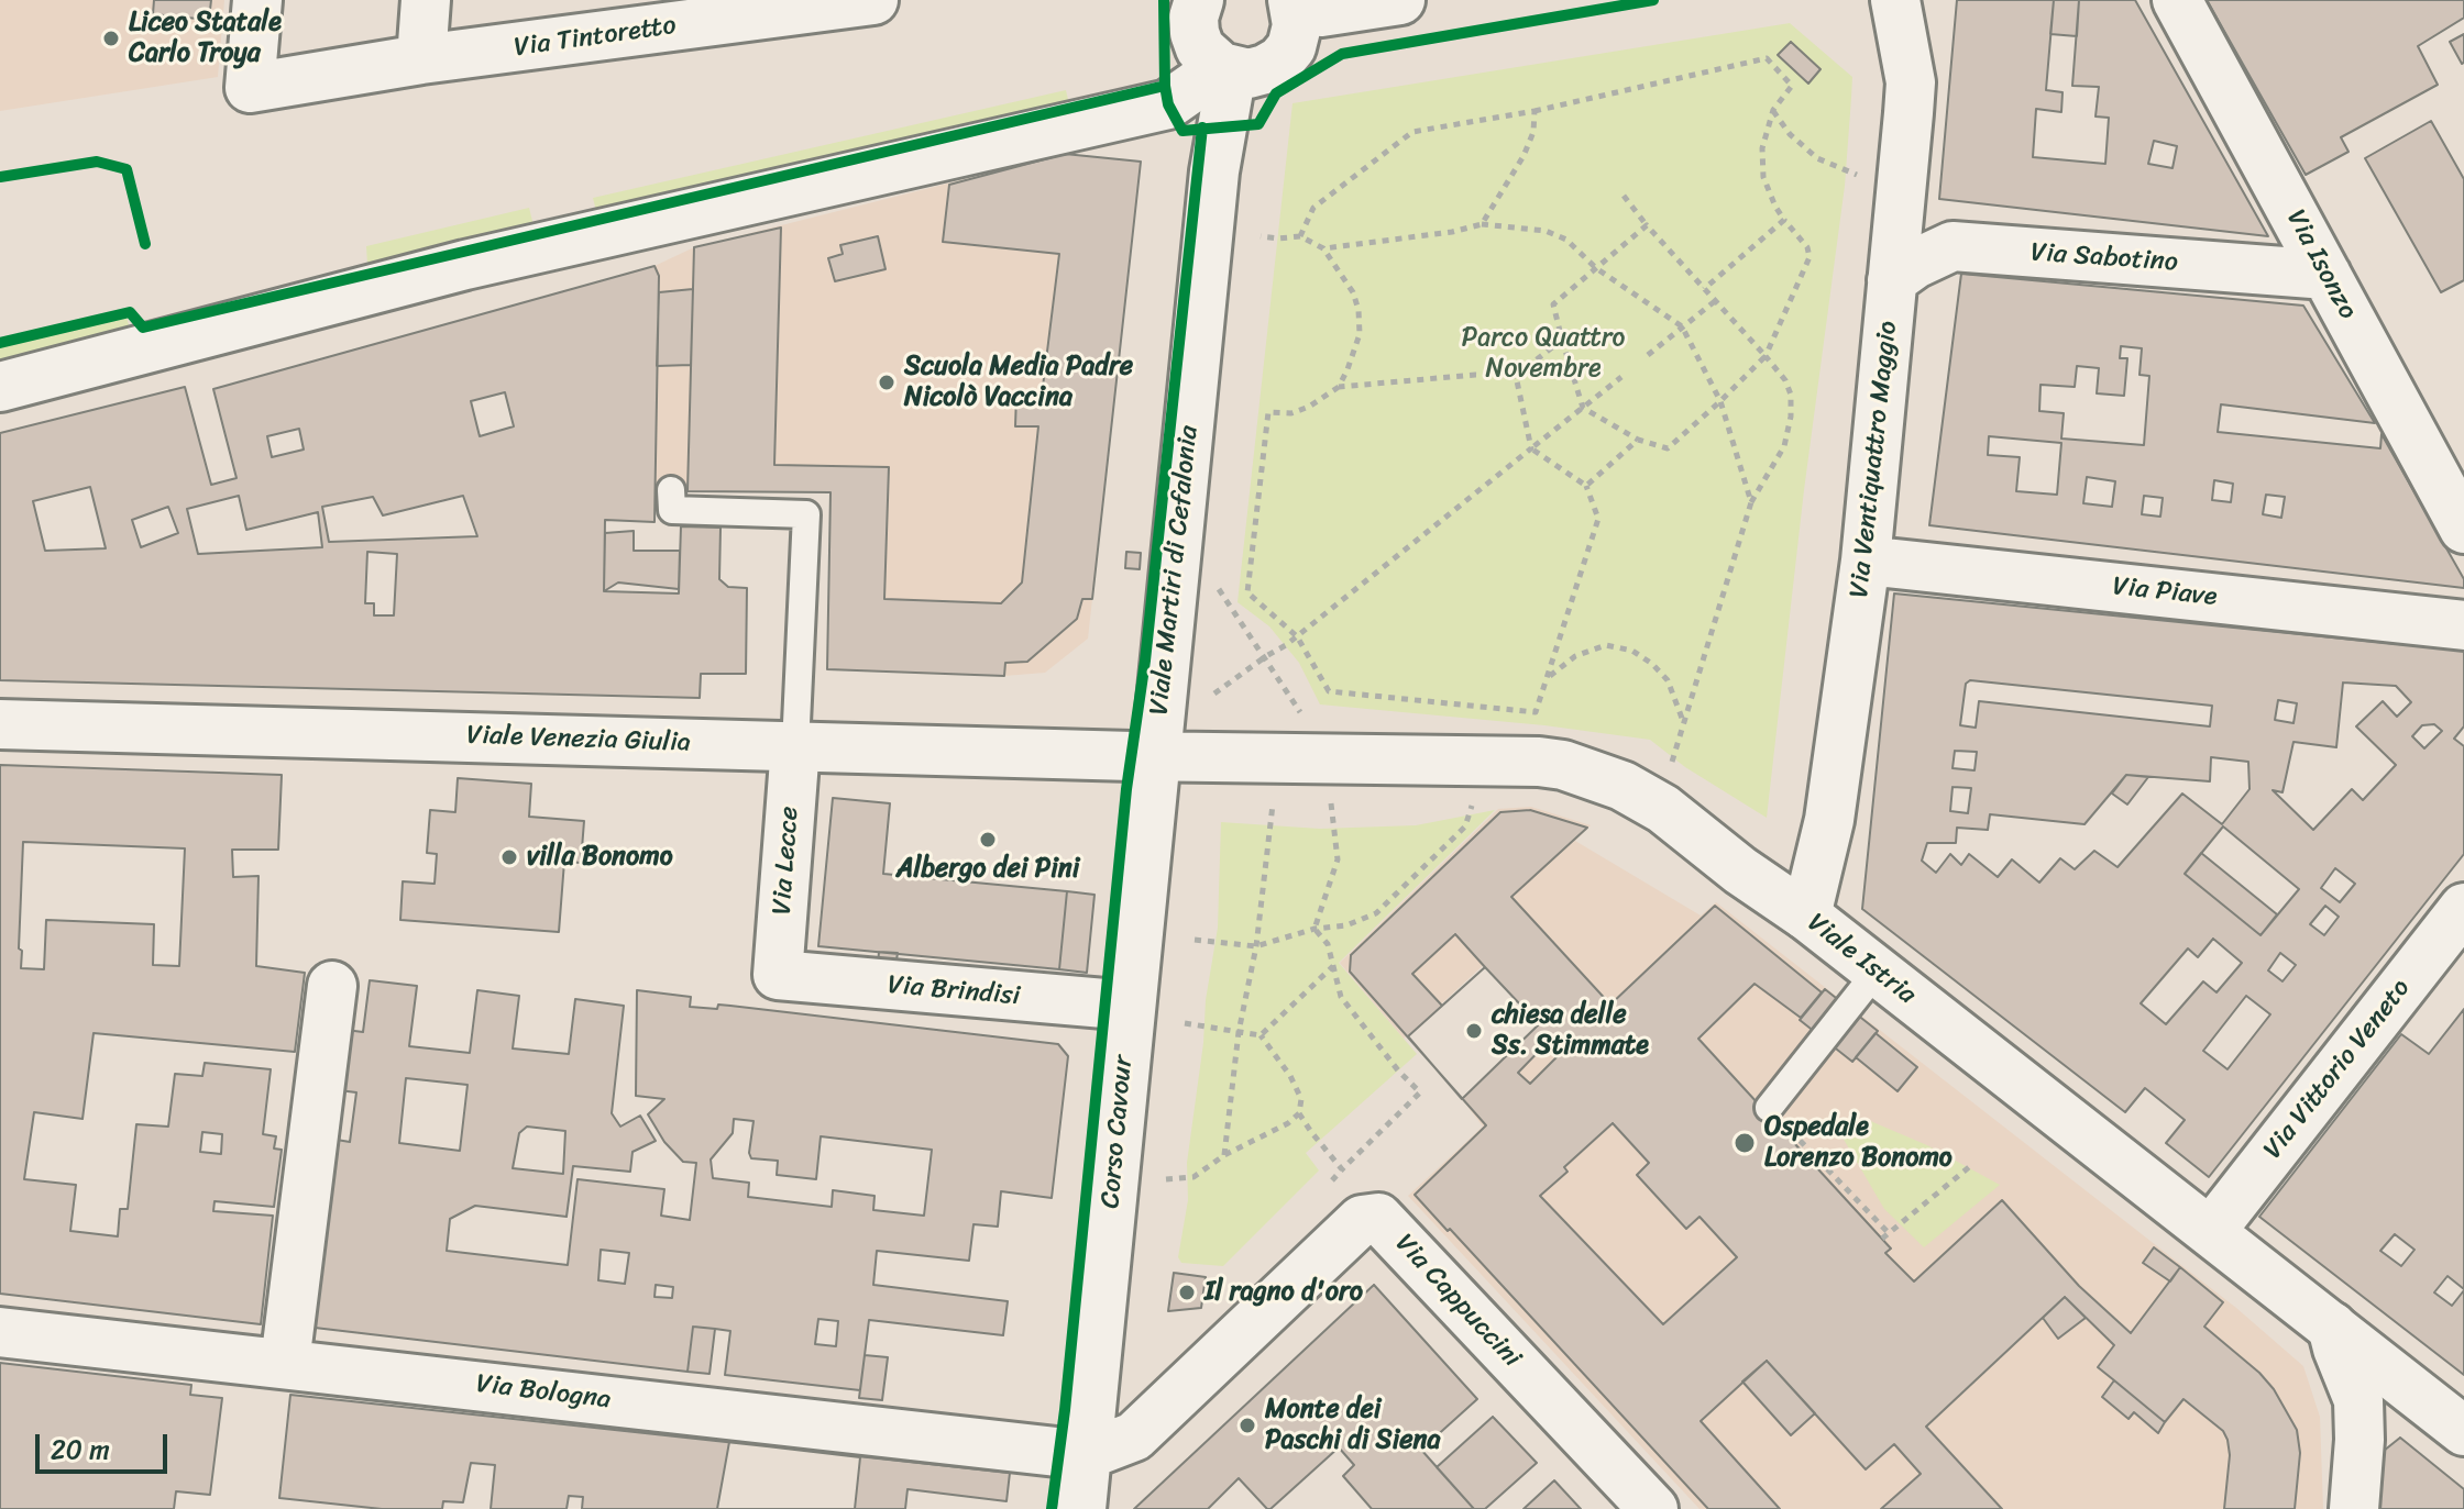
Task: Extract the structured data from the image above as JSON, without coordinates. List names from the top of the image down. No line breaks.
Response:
{"streets":{"street":["Via Tintoretto","Via Sabotino","Via Isonzo","Via Ventiquattro Maggio","Viale Martiri di Cefalonia","Via Piave","Viale Venezia Giulia","Via Lecce","Viale Istria","Via Brindisi","Via Vittorio Veneto","Corso Cavour","Via Cappuccini","Via Bologna"]},"crossings":[["Via Sabotino","Via Isonzo"],["Via Sabotino","Via Ventiquattro Maggio"],["Via Ventiquattro Maggio","Via Piave"],["Via Ventiquattro Maggio","Viale Istria"],["Viale Martiri di Cefalonia","Viale Venezia Giulia"],["Viale Martiri di Cefalonia","Viale Istria"],["Viale Martiri di Cefalonia","Corso Cavour"],["Viale Venezia Giulia","Via Lecce"],["Viale Venezia Giulia","Viale Istria"],["Viale Venezia Giulia","Corso Cavour"],["Via Lecce","Via Brindisi"],["Viale Istria","Via Vittorio Veneto"],["Viale Istria","Corso Cavour"],["Via Brindisi","Corso Cavour"],["Corso Cavour","Via Cappuccini"],["Corso Cavour","Via Bologna"],["Via Cappuccini","Via Bologna"]],"parks":["Parco Quattro Novembre"],"places":["Liceo Statale Carlo Troya","Scuola Media Padre Nicolò Vaccina","Albergo dei Pini","villa Bonomo","chiesa delle Ss. Stimmate","Ospedale Lorenzo Bonomo","Il ragno d'oro","Monte dei Paschi di Siena"],"scale_bar":"20 m"}
